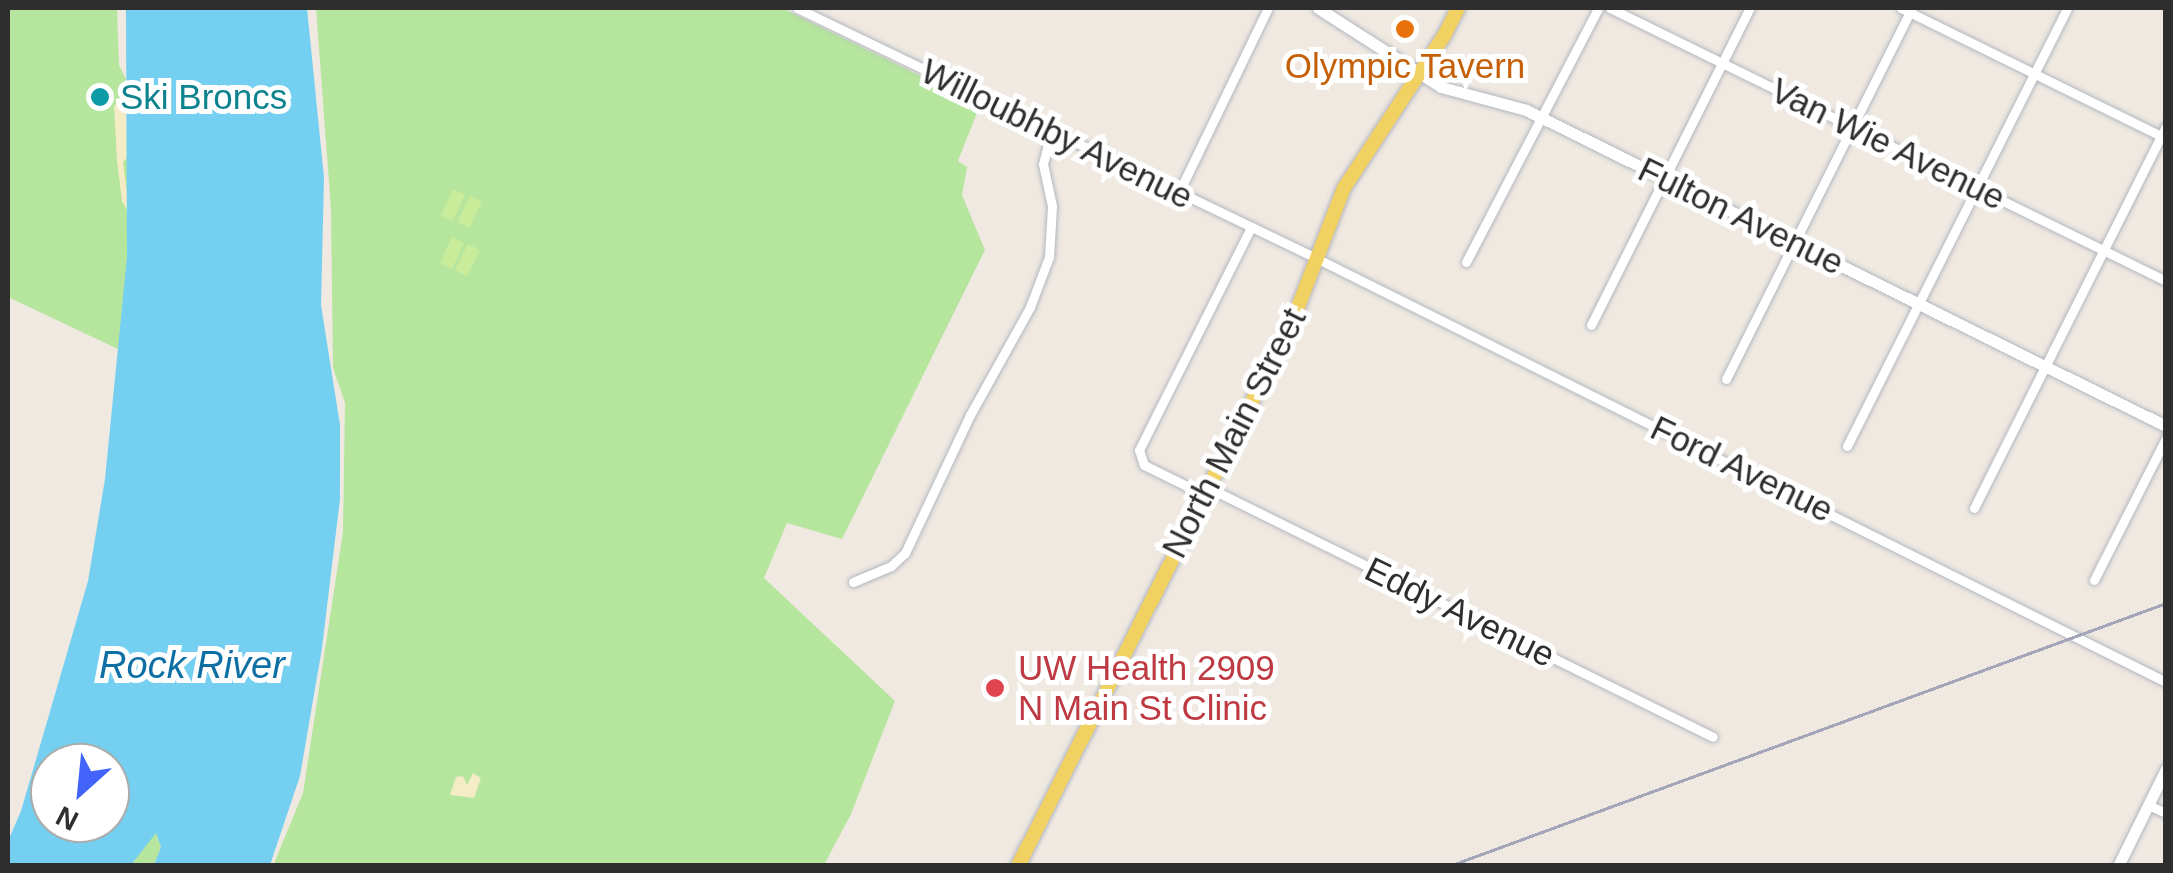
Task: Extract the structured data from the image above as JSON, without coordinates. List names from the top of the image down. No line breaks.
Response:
{"streets":{"main road":["North Main Street"],"street":["Willoubhby Avenue","Van Wie Avenue","Fulton Avenue","Ford Avenue","Eddy Avenue"]},"crossings":[["Willoubhby Avenue","North Main Street"],["Willoubhby Avenue","Ford Avenue"],["Willoubhby Avenue","Eddy Avenue"],["Fulton Avenue","North Main Street"],["North Main Street","Ford Avenue"],["North Main Street","Eddy Avenue"]],"water":["Rock River"],"places":["Olympic Tavern","Ski Broncs","UW Health 2909 N Main St Clinic"],"north":"bottom left"}
